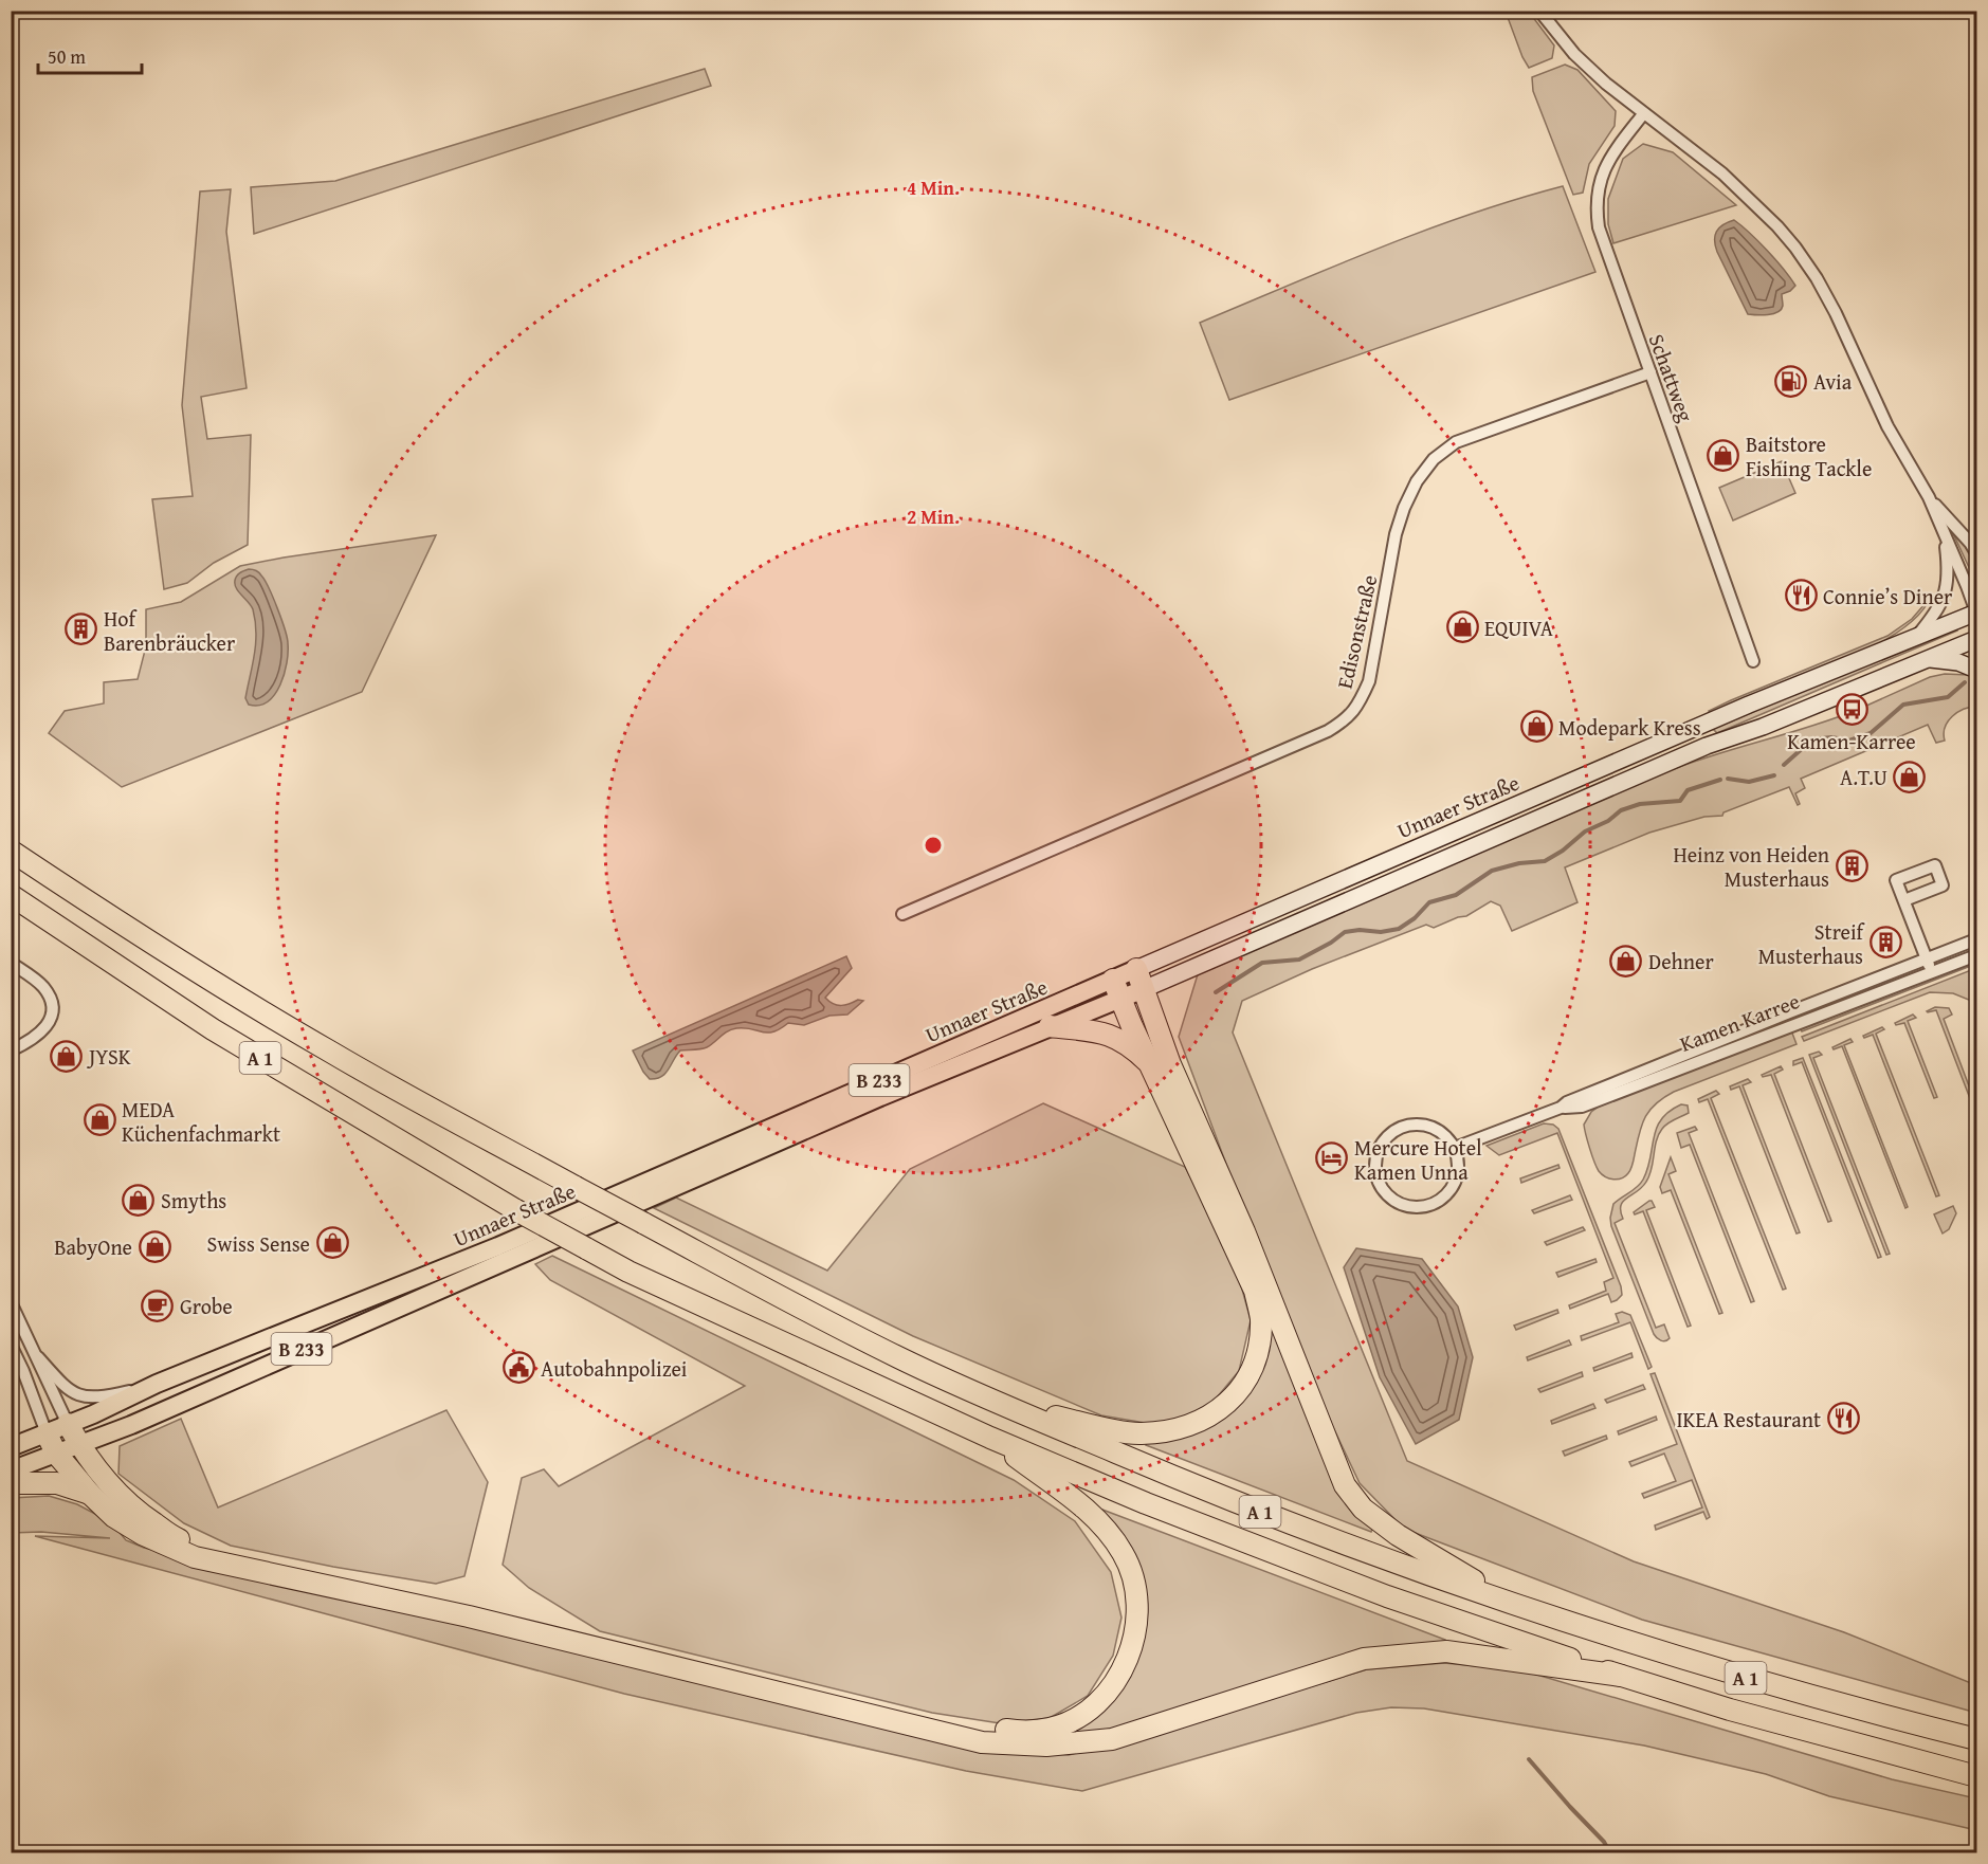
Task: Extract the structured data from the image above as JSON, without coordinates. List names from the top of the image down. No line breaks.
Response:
{"streets":{"highway":["A 1"],"main road":["Unnaer Straße","B 233"],"street":["Schattweg","Edisonstraße","Kamen Karree"]},"crossings":[["Schattweg","Edisonstraße"]],"places":{"fuel station":["Avia"],"shop":["Baitstore Fishing Tackle","EQUIVA","Modepark Kress","A.T.U","Dehner","JYSK","MEDA Küchenfachmarkt","Smyths","Swiss Sense","BabyOne"],"restaurant":["Connie’s Diner","IKEA Restaurant"],"building":["Hof Barenbräucker","Heinz von Heiden Musterhaus","Streif Musterhaus"],"bus stop":["Kamen-Karree"],"hotel":["Mercure Hotel Kamen Unna"],"cafe":["Grobe"],"public building":["Autobahnpolizei"]},"scale_bar":"50 m","rings":["4 Min.","2 Min."]}
